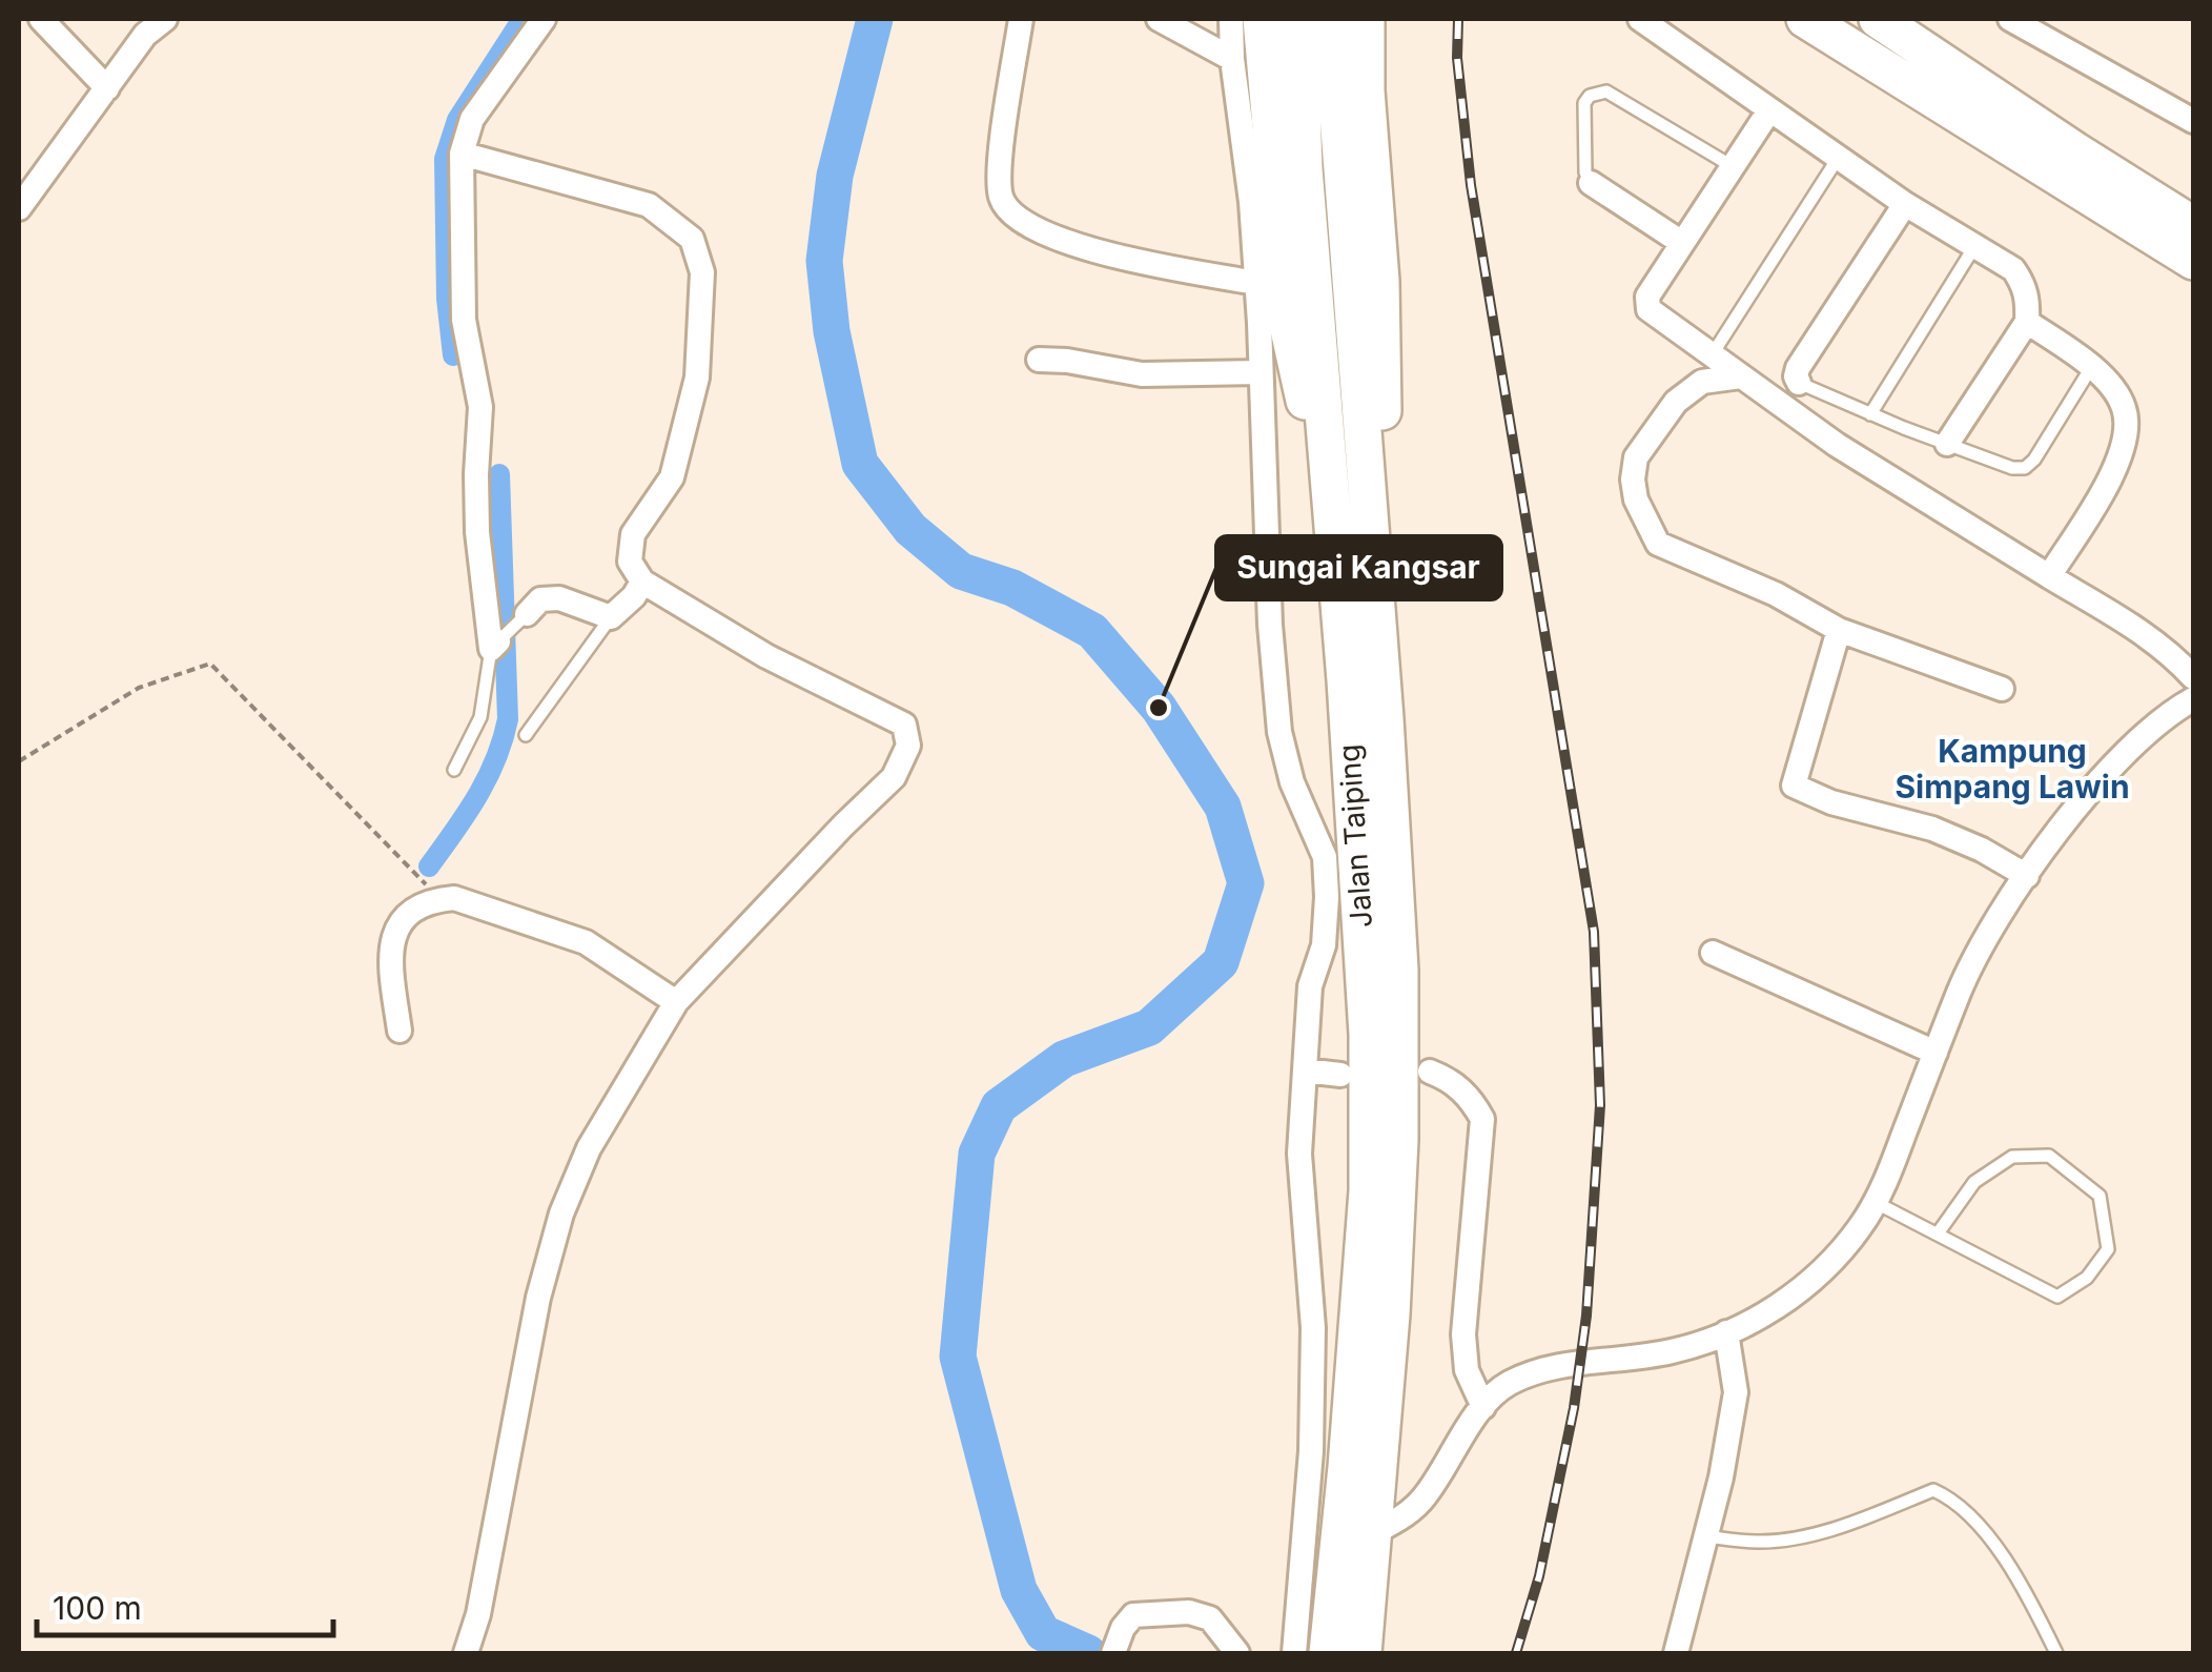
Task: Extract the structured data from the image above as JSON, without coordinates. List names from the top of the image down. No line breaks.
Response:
{"streets":{"highway":["Jalan Taiping"]},"districts":["Kampung Simpang Lawin"],"places":["Sungai Kangsar"],"scale_bar":"100 m"}
